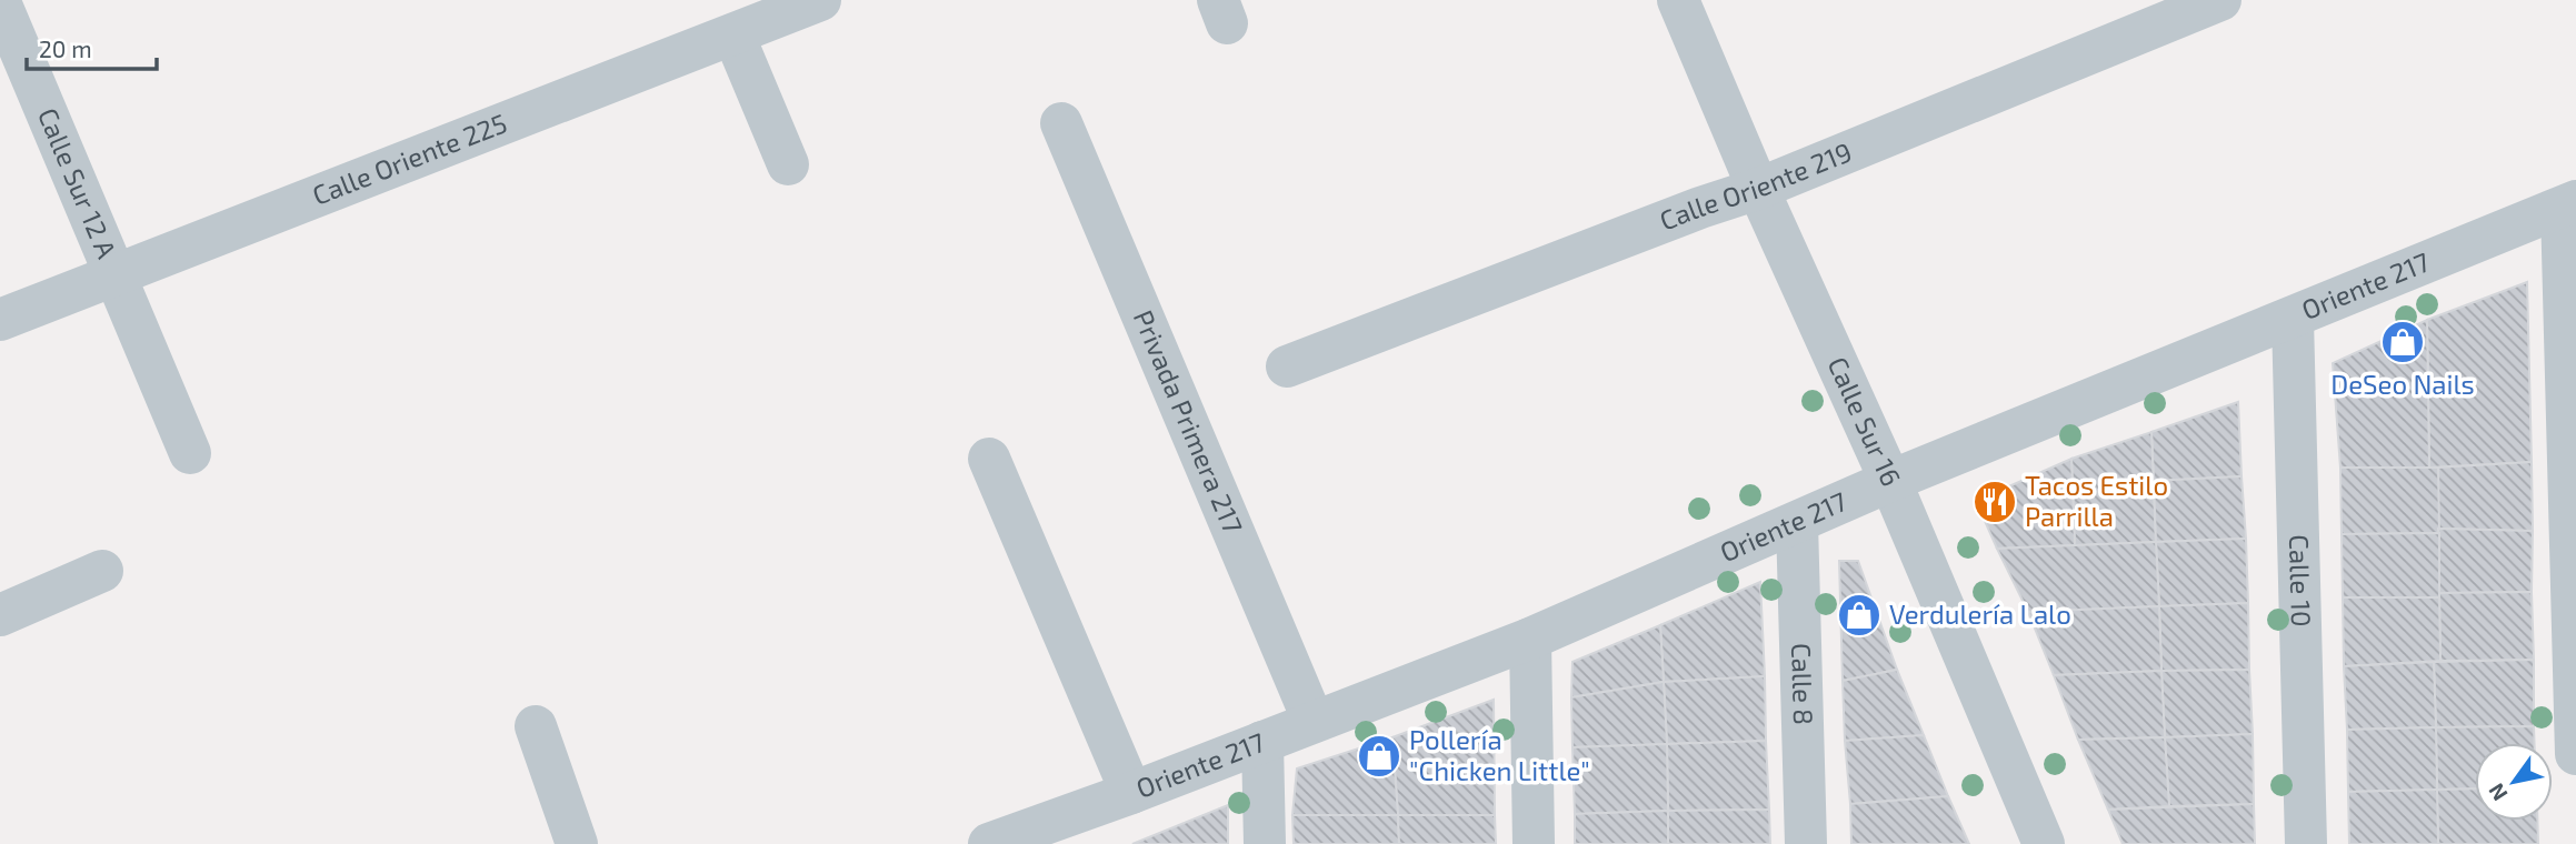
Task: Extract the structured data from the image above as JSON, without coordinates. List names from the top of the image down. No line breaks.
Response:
{"streets":{"street":["Calle Oriente 225","Calle Sur 12 A","Calle Oriente 219","Oriente 217","Calle Sur 16","Privada Primera 217","Calle 10","Calle 8"]},"crossings":[["Calle Oriente 225","Calle Sur 12 A"],["Calle Oriente 219","Calle Sur 16"],["Oriente 217","Calle Sur 16"],["Oriente 217","Privada Primera 217"],["Oriente 217","Calle 10"],["Oriente 217","Calle 8"]],"places":{"shop":["DeSeo Nails","Verdulería Lalo","Pollería \"Chicken Little\""],"restaurant":["Tacos Estilo Parrilla"]},"scale_bar":"20 m","north":"bottom left"}
